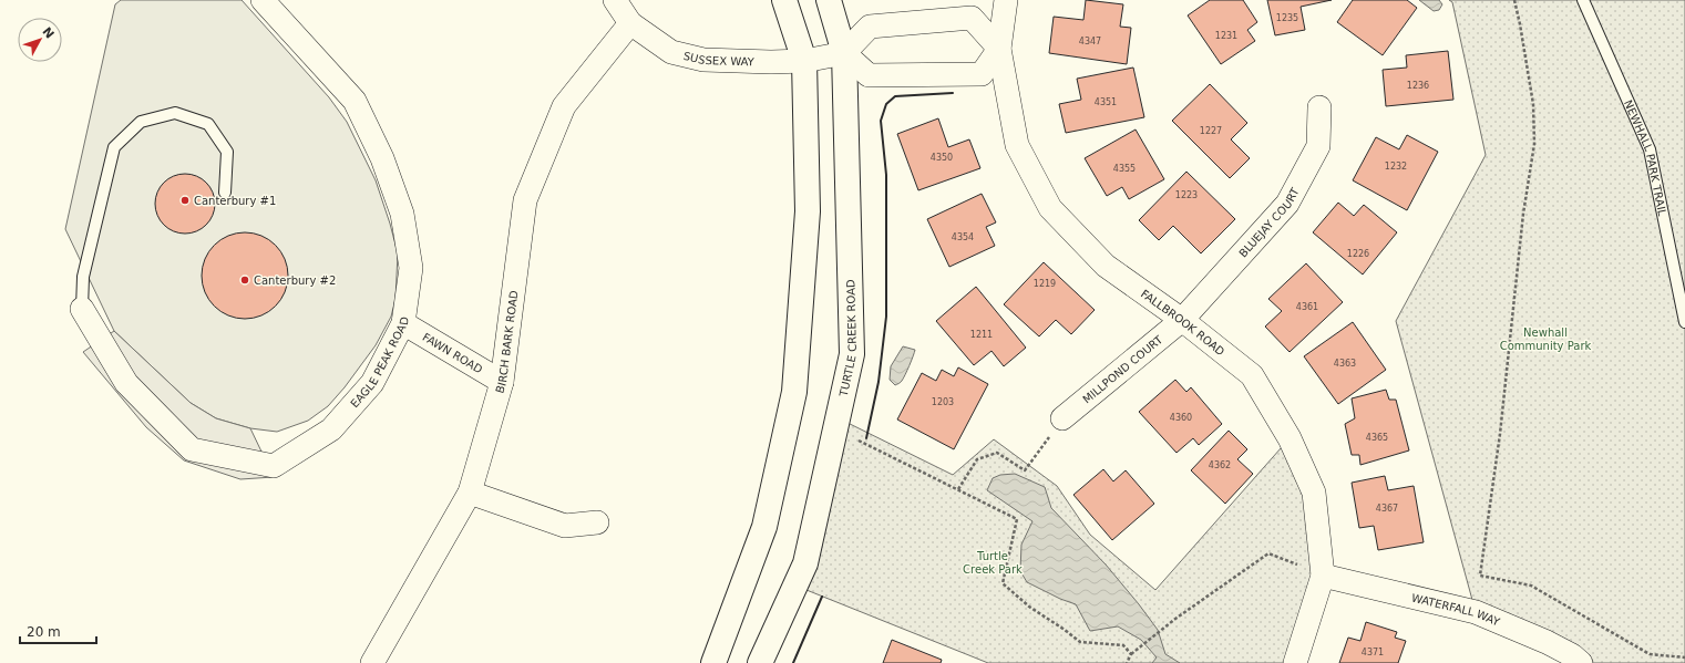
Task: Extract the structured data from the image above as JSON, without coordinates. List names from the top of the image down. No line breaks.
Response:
{"streets":{"street":["SUSSEX WAY","BLUEJAY COURT","FALLBROOK ROAD","TURTLE CREEK ROAD","BIRCH BARK ROAD","FAWN ROAD","EAGLE PEAK ROAD","MILLPOND COURT","WATERFALL WAY"],"lane":["NEWHALL PARK TRAIL"]},"crossings":[["SUSSEX WAY","TURTLE CREEK ROAD"],["SUSSEX WAY","BIRCH BARK ROAD"],["BLUEJAY COURT","FALLBROOK ROAD"],["BLUEJAY COURT","MILLPOND COURT"],["FALLBROOK ROAD","MILLPOND COURT"],["FALLBROOK ROAD","WATERFALL WAY"],["BIRCH BARK ROAD","FAWN ROAD"],["FAWN ROAD","EAGLE PEAK ROAD"]],"parks":["Newhall Community Park","Turtle Creek Park"],"places":["Canterbury #1","Canterbury #2"],"house_numbers":["1235","1231","4347","1236","4351","1227","4350","1232","4355","1223","4354","1226","1219","4361","1211","4363","1203","4360","4365","4362","4367","4371"],"scale_bar":"20 m","north":"top right"}
